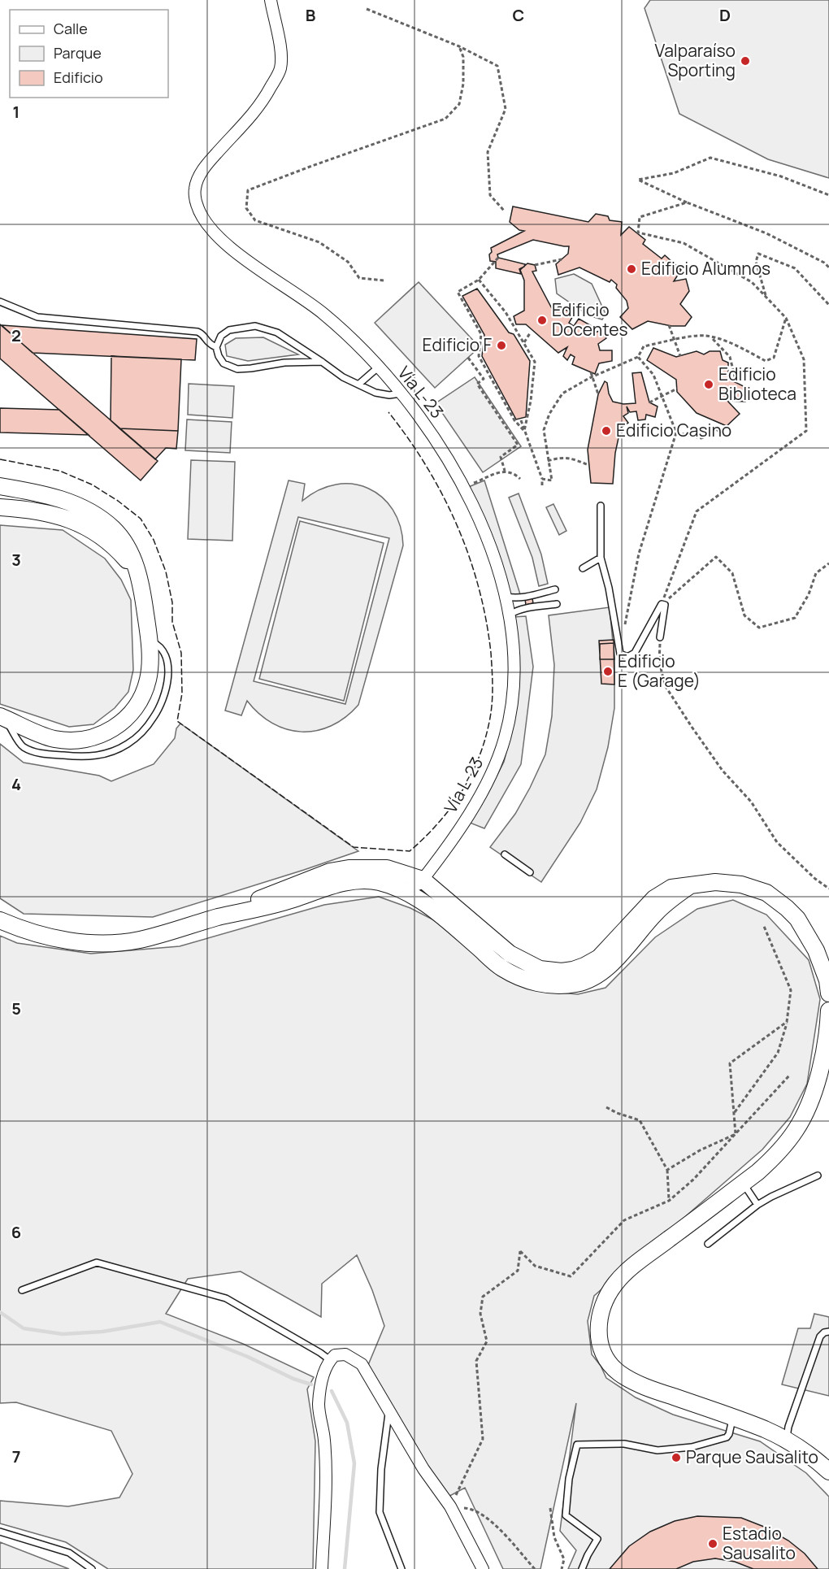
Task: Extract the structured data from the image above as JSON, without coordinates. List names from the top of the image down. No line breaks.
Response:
{"streets":{"street":["Vía L-23"]},"places":["Valparaíso Sporting","Edificio Alumnos","Edificio Docentes","Edificio F","Edificio Biblioteca","Edificio Casino","Edificio E (Garage)","Parque Sausalito","Estadio Sausalito"],"legend":["Calle","Parque","Edificio"],"grid":{"columns":["B","C","D"],"rows":["1","2","3","4","5","6","7"]}}
